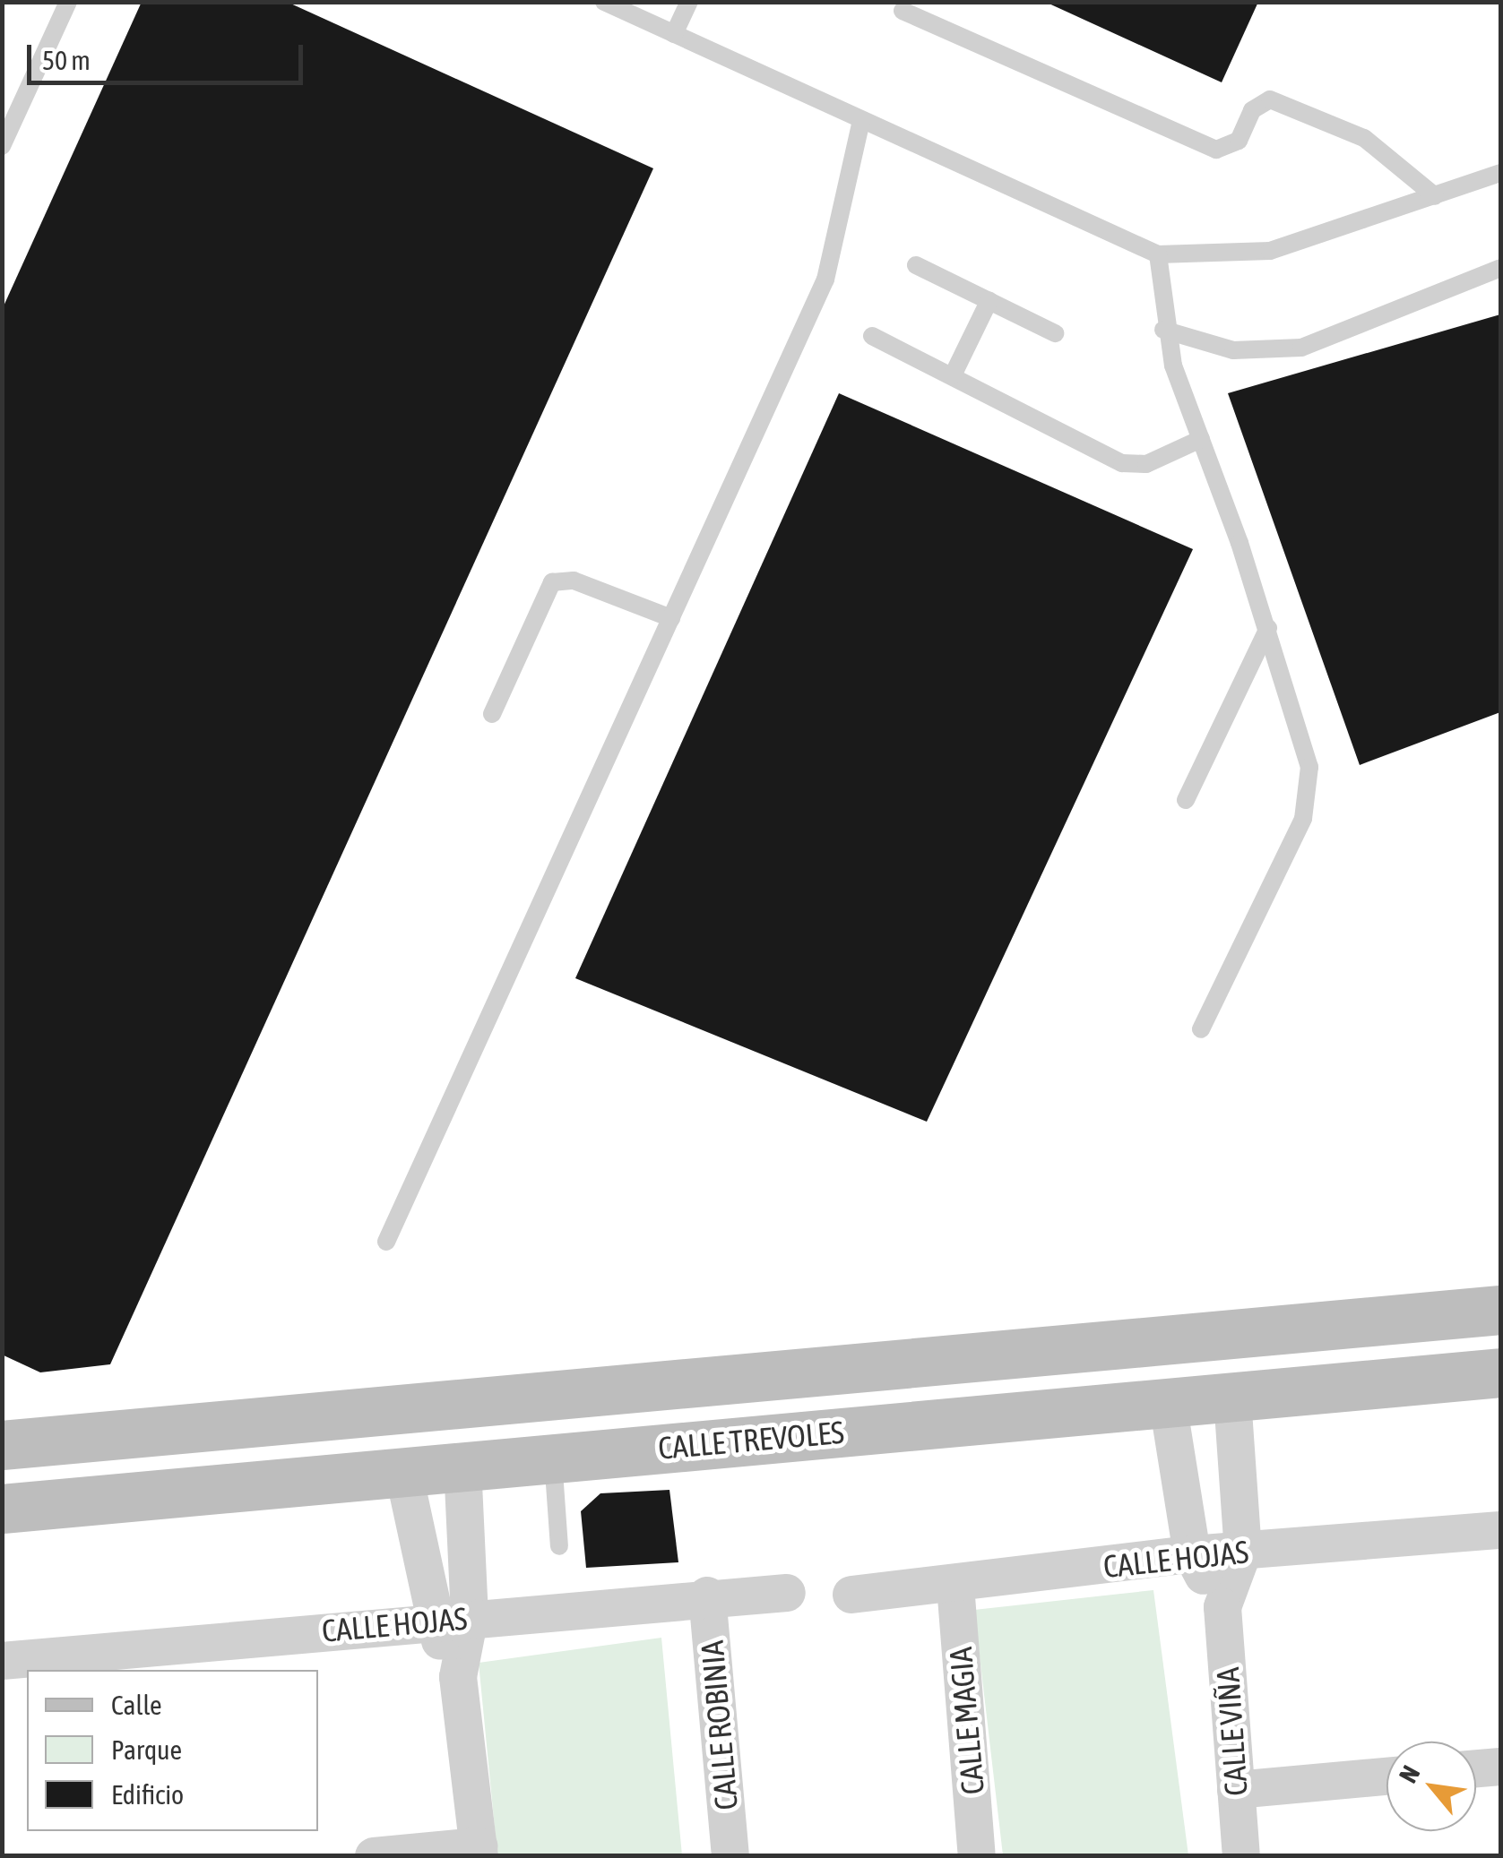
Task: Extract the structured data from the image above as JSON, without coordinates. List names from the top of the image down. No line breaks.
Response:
{"streets":{"street":["CALLE TREVOLES","CALLE HOJAS","CALLE MAGIA","CALLE ROBINIA","CALLE VIÑA"]},"crossings":[["CALLE TREVOLES","CALLE VIÑA"],["CALLE HOJAS","CALLE MAGIA"],["CALLE HOJAS","CALLE ROBINIA"],["CALLE HOJAS","CALLE VIÑA"]],"legend":["Calle","Parque","Edificio"],"scale_bar":"50 m","north":"top left"}
